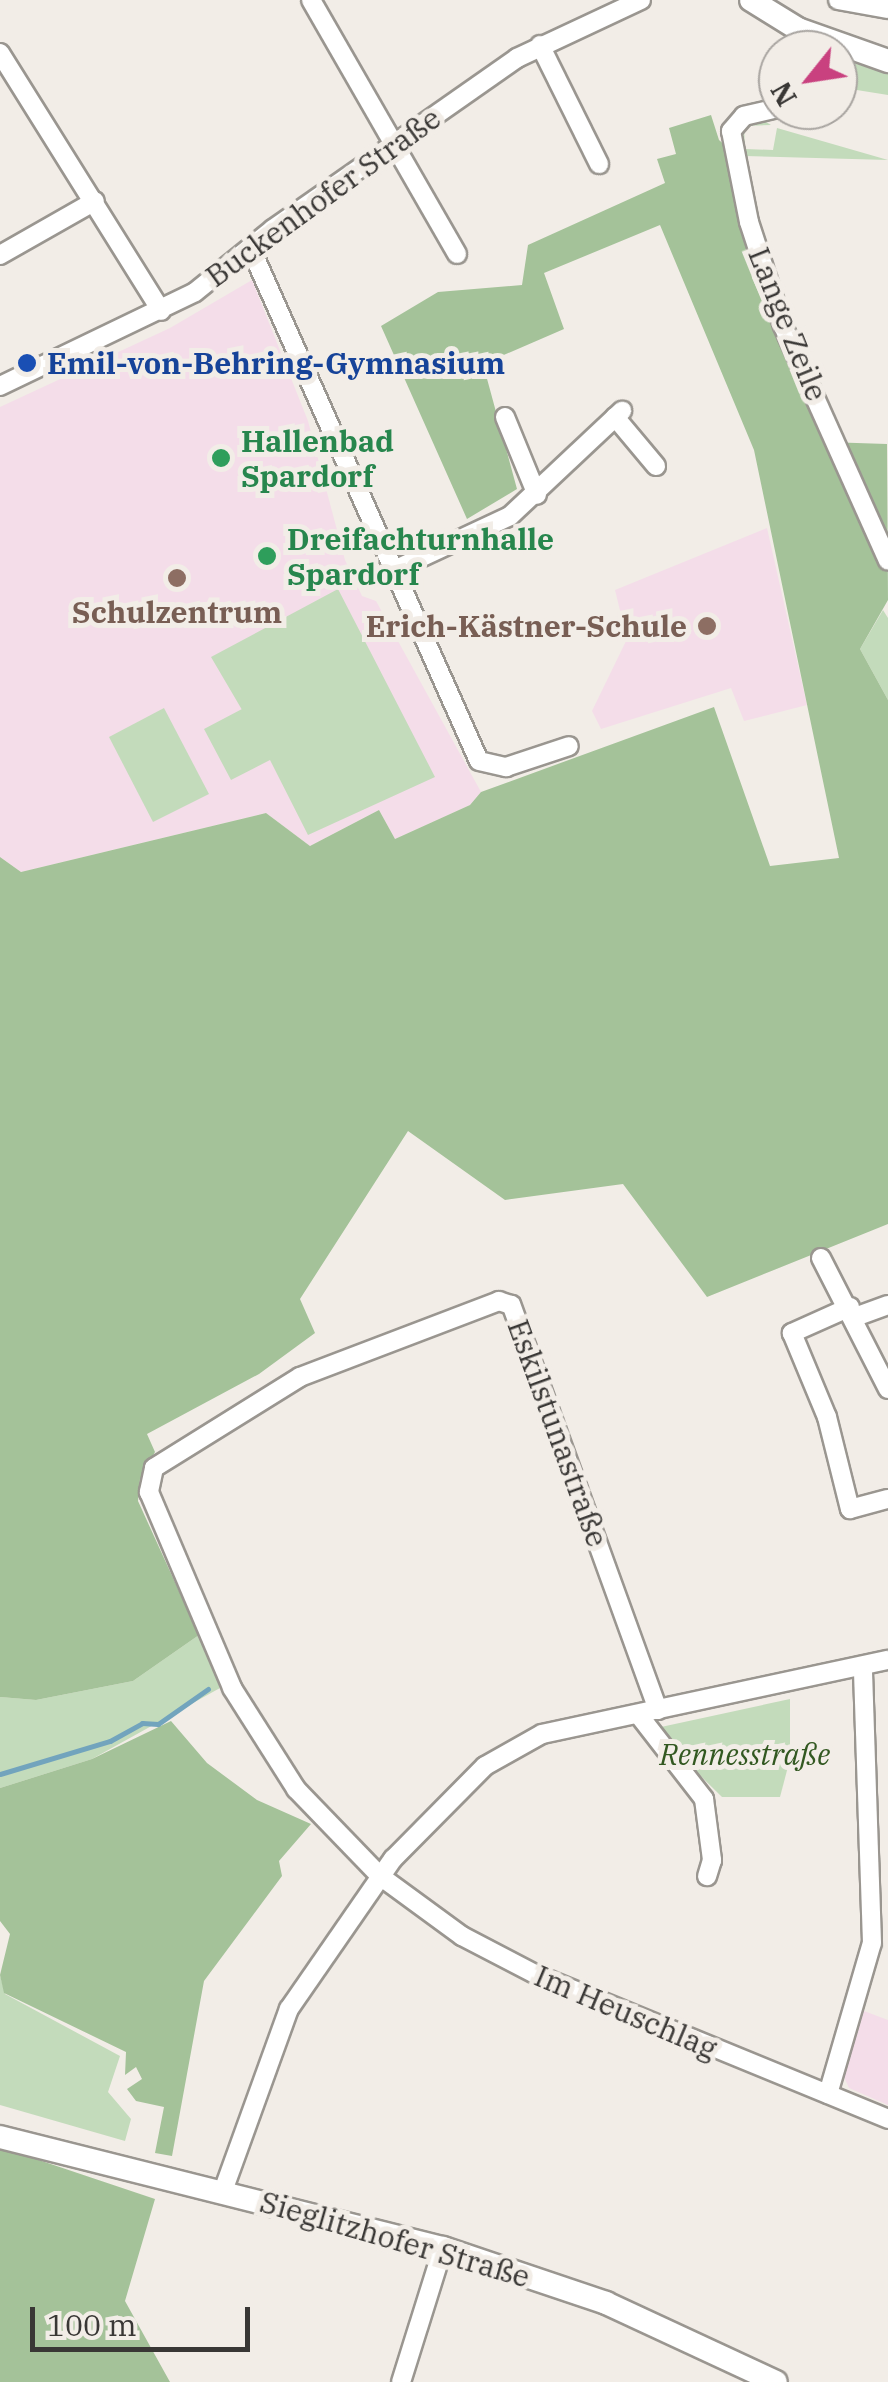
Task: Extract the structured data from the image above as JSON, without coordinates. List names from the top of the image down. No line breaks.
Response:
{"streets":{"main road":["Sieglitzhofer Straße"],"street":["Buckenhofer Straße","Lange Zeile","Eskilstunastraße","Im Heuschlag"]},"crossings":[["Eskilstunastraße","Im Heuschlag"]],"parks":["Rennesstraße"],"places":["Emil-von-Behring-Gymnasium","Hallenbad Spardorf","Dreifachturnhalle Spardorf","Schulzentrum","Erich-Kästner-Schule"],"scale_bar":"100 m","north":"bottom left"}
